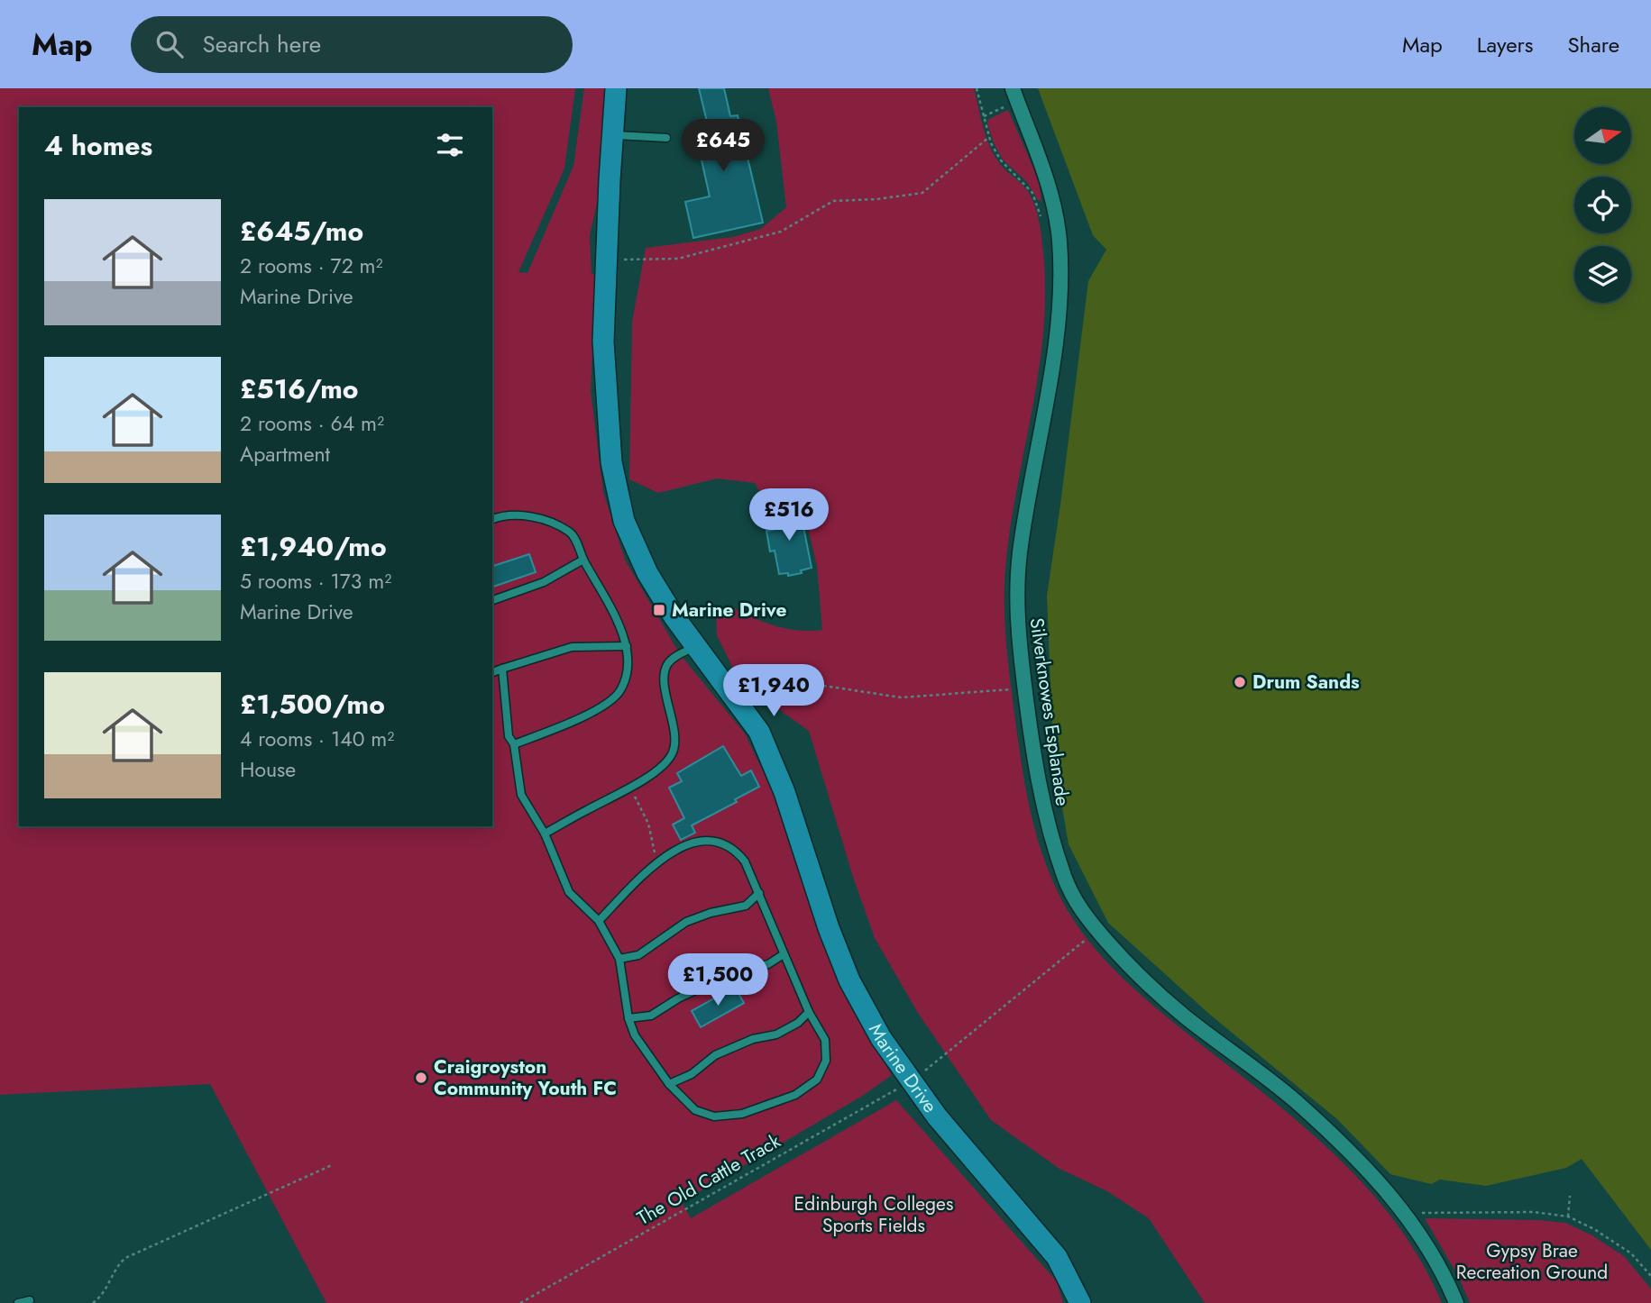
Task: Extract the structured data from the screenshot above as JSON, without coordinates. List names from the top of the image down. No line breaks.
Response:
{"streets":{"street":["Silverknowes Esplanade","Marine Drive"],"path":["The Old Cattle Track"]},"crossings":[["Silverknowes Esplanade","The Old Cattle Track"],["Marine Drive","The Old Cattle Track"]],"parks":["Edinburgh Colleges Sports Fields","Gypsy Brae Recreation Ground"],"places":{"transit":["Marine Drive"],"other":["Drum Sands","Craigroyston Community Youth FC"]},"north":"right","page":{"header":"Map","search":"Search here","nav":["Map","Layers","Share"],"heading":"4 homes","price":["£645","£516","£1,940","£1,500"],"list":[{"name":"£645/mo","note":"2 rooms · 72 m² · Marine Drive"},{"name":"£516/mo","note":"2 rooms · 64 m² · Apartment"},{"name":"£1,940/mo","note":"5 rooms · 173 m² · Marine Drive"},{"name":"£1,500/mo","note":"4 rooms · 140 m² · House"}]}}
